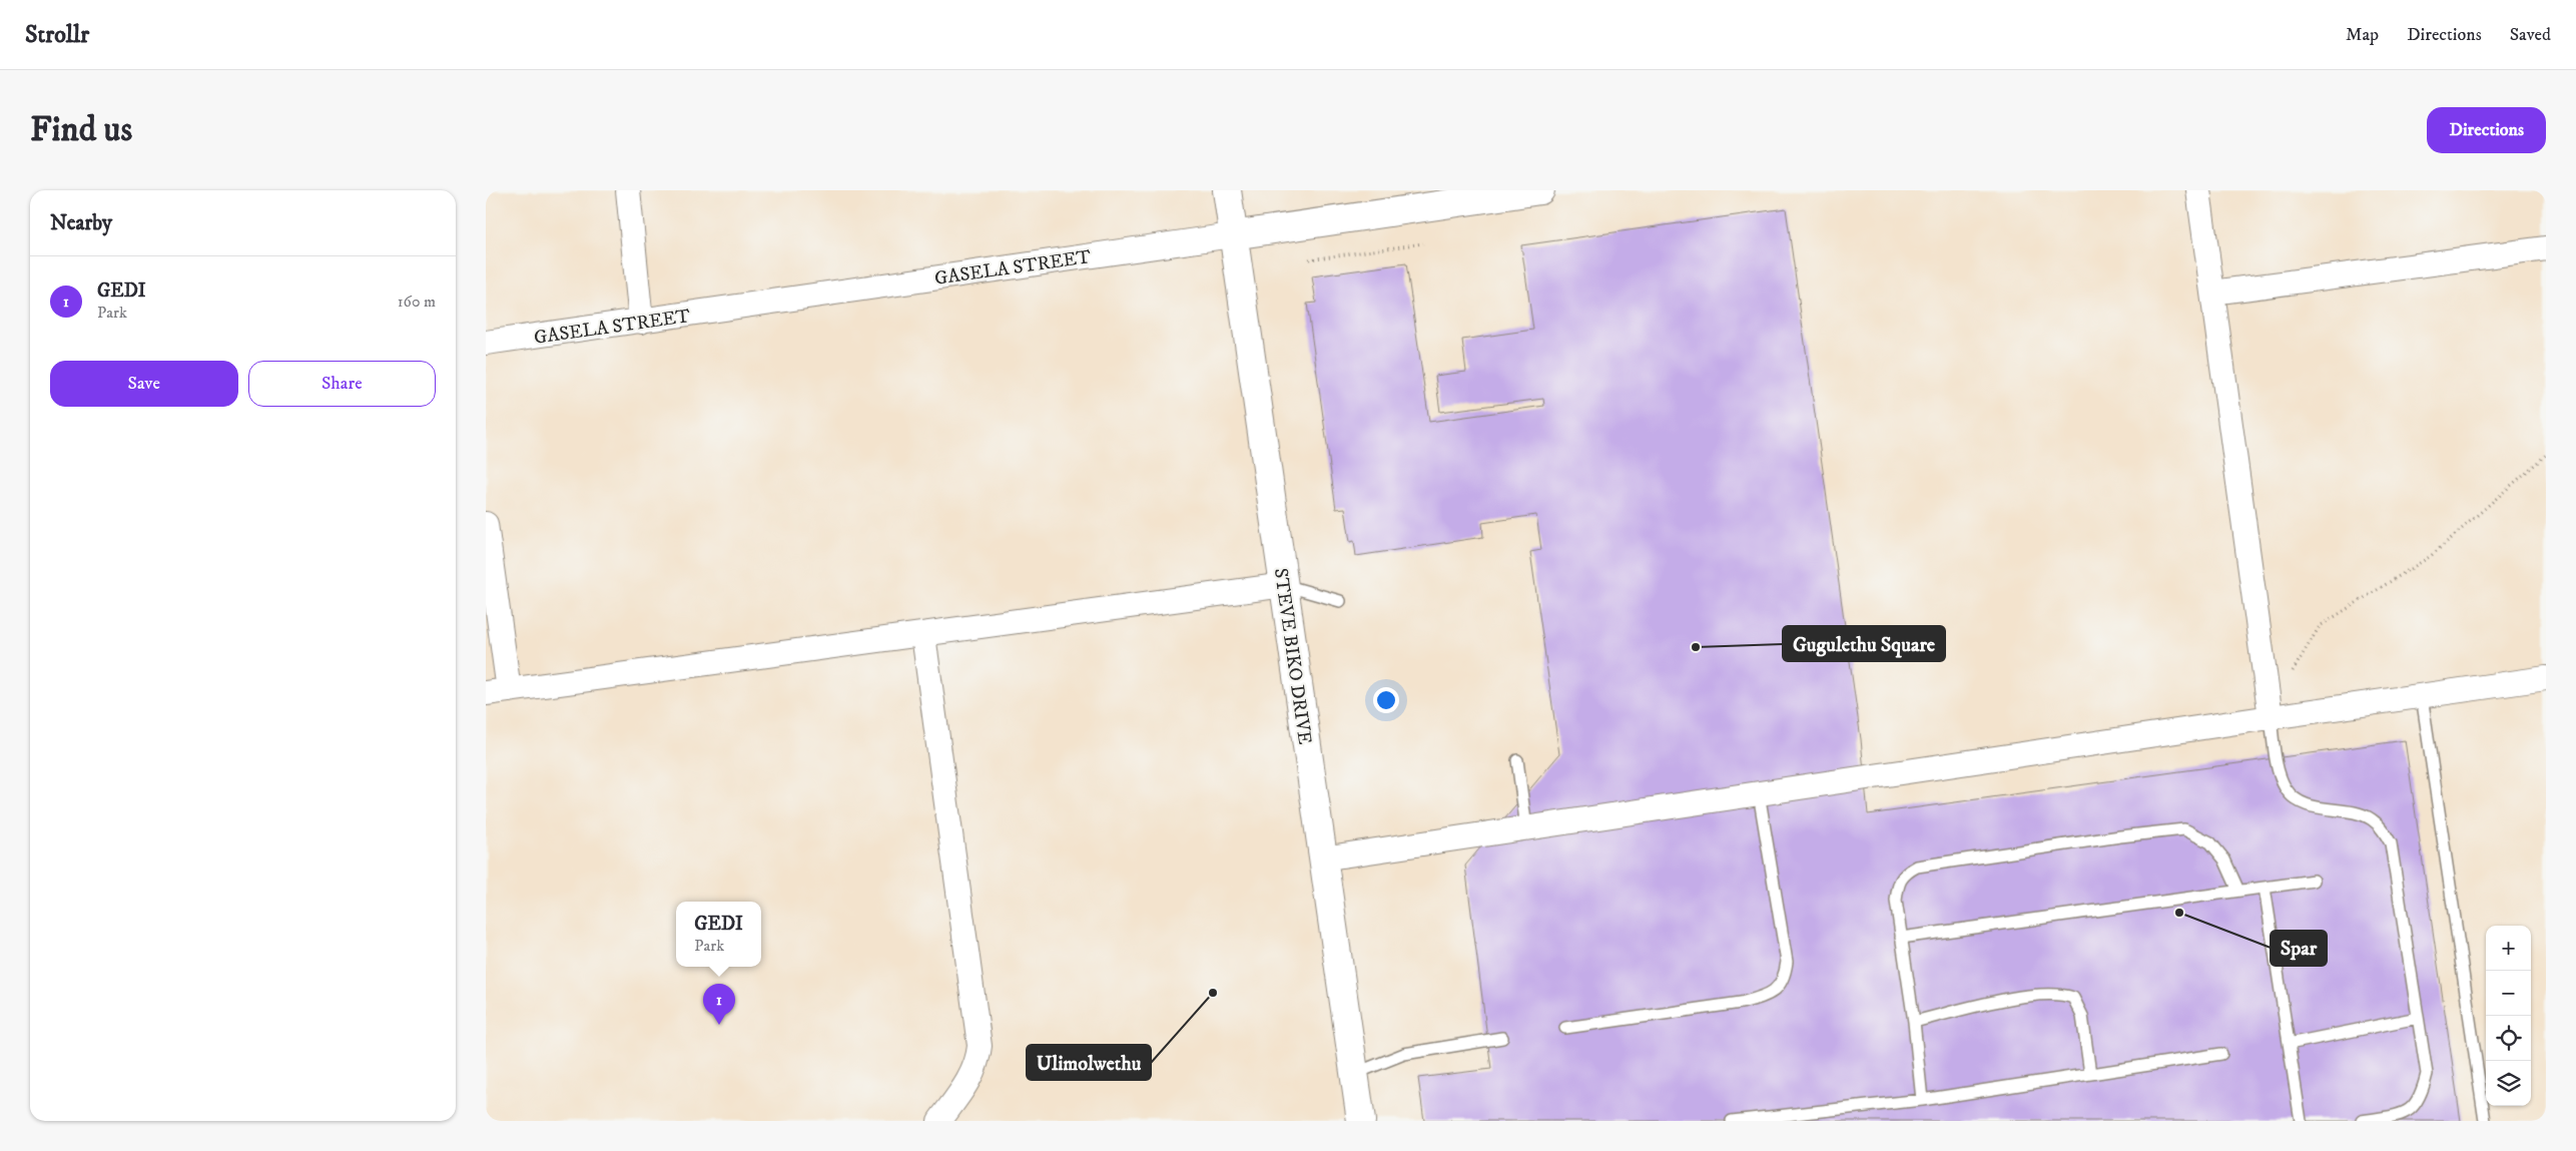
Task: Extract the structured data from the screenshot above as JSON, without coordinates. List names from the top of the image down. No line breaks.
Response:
{"streets":{"main road":["GASELA STREET","STEVE BIKO DRIVE"]},"crossings":[["GASELA STREET","STEVE BIKO DRIVE"]],"places":["Gugulethu Square","Spar","Ulimolwethu"],"page":{"header":"Strollr","nav":["Map","Directions","Saved"],"buttons":["Directions",["Save","Share"]],"title":"Find us","heading":"Nearby","list":[{"mark":"1","name":"GEDI","note":"Park","value":"160 m"}],"popup":["GEDI","Park"],"map_buttons":["+","−"],"pins":"1"}}
